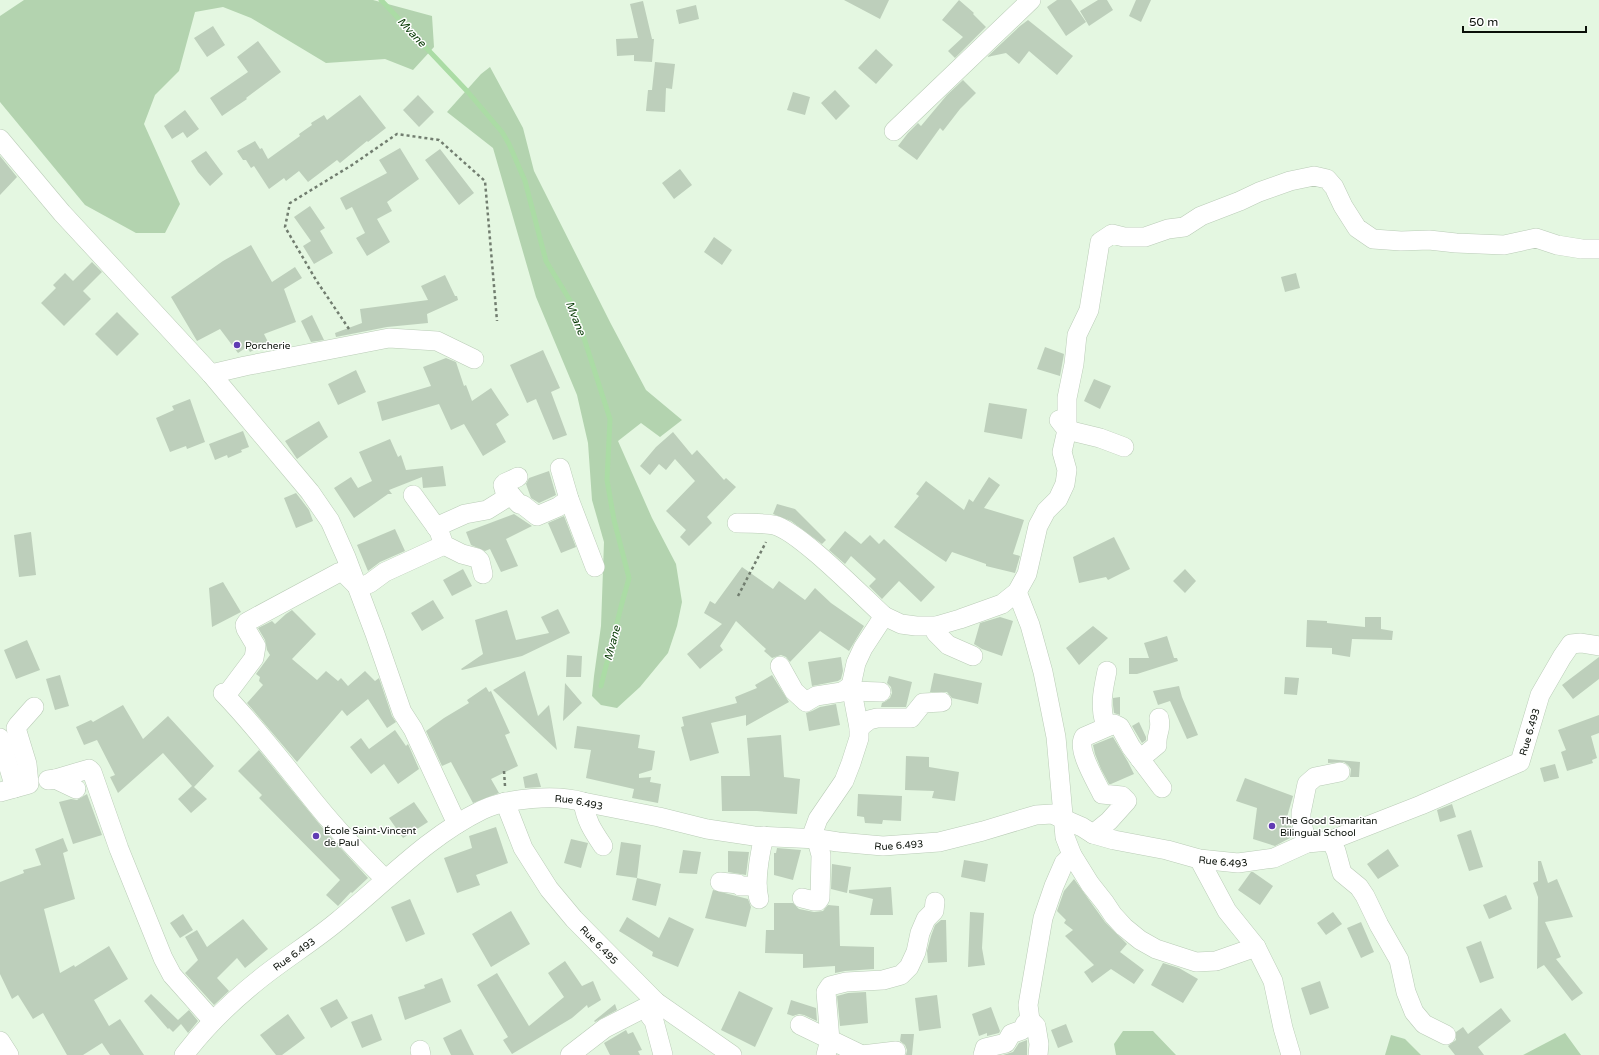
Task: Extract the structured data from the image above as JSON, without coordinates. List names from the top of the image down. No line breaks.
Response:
{"streets":{"street":["Rue 6.493","Rue 6.495"]},"crossings":[["Rue 6.493","Rue 6.495"]],"water":["Mvane"],"places":["Porcherie","The Good Samaritan Bilingual School","École Saint-Vincent de Paul"],"scale_bar":"50 m"}
